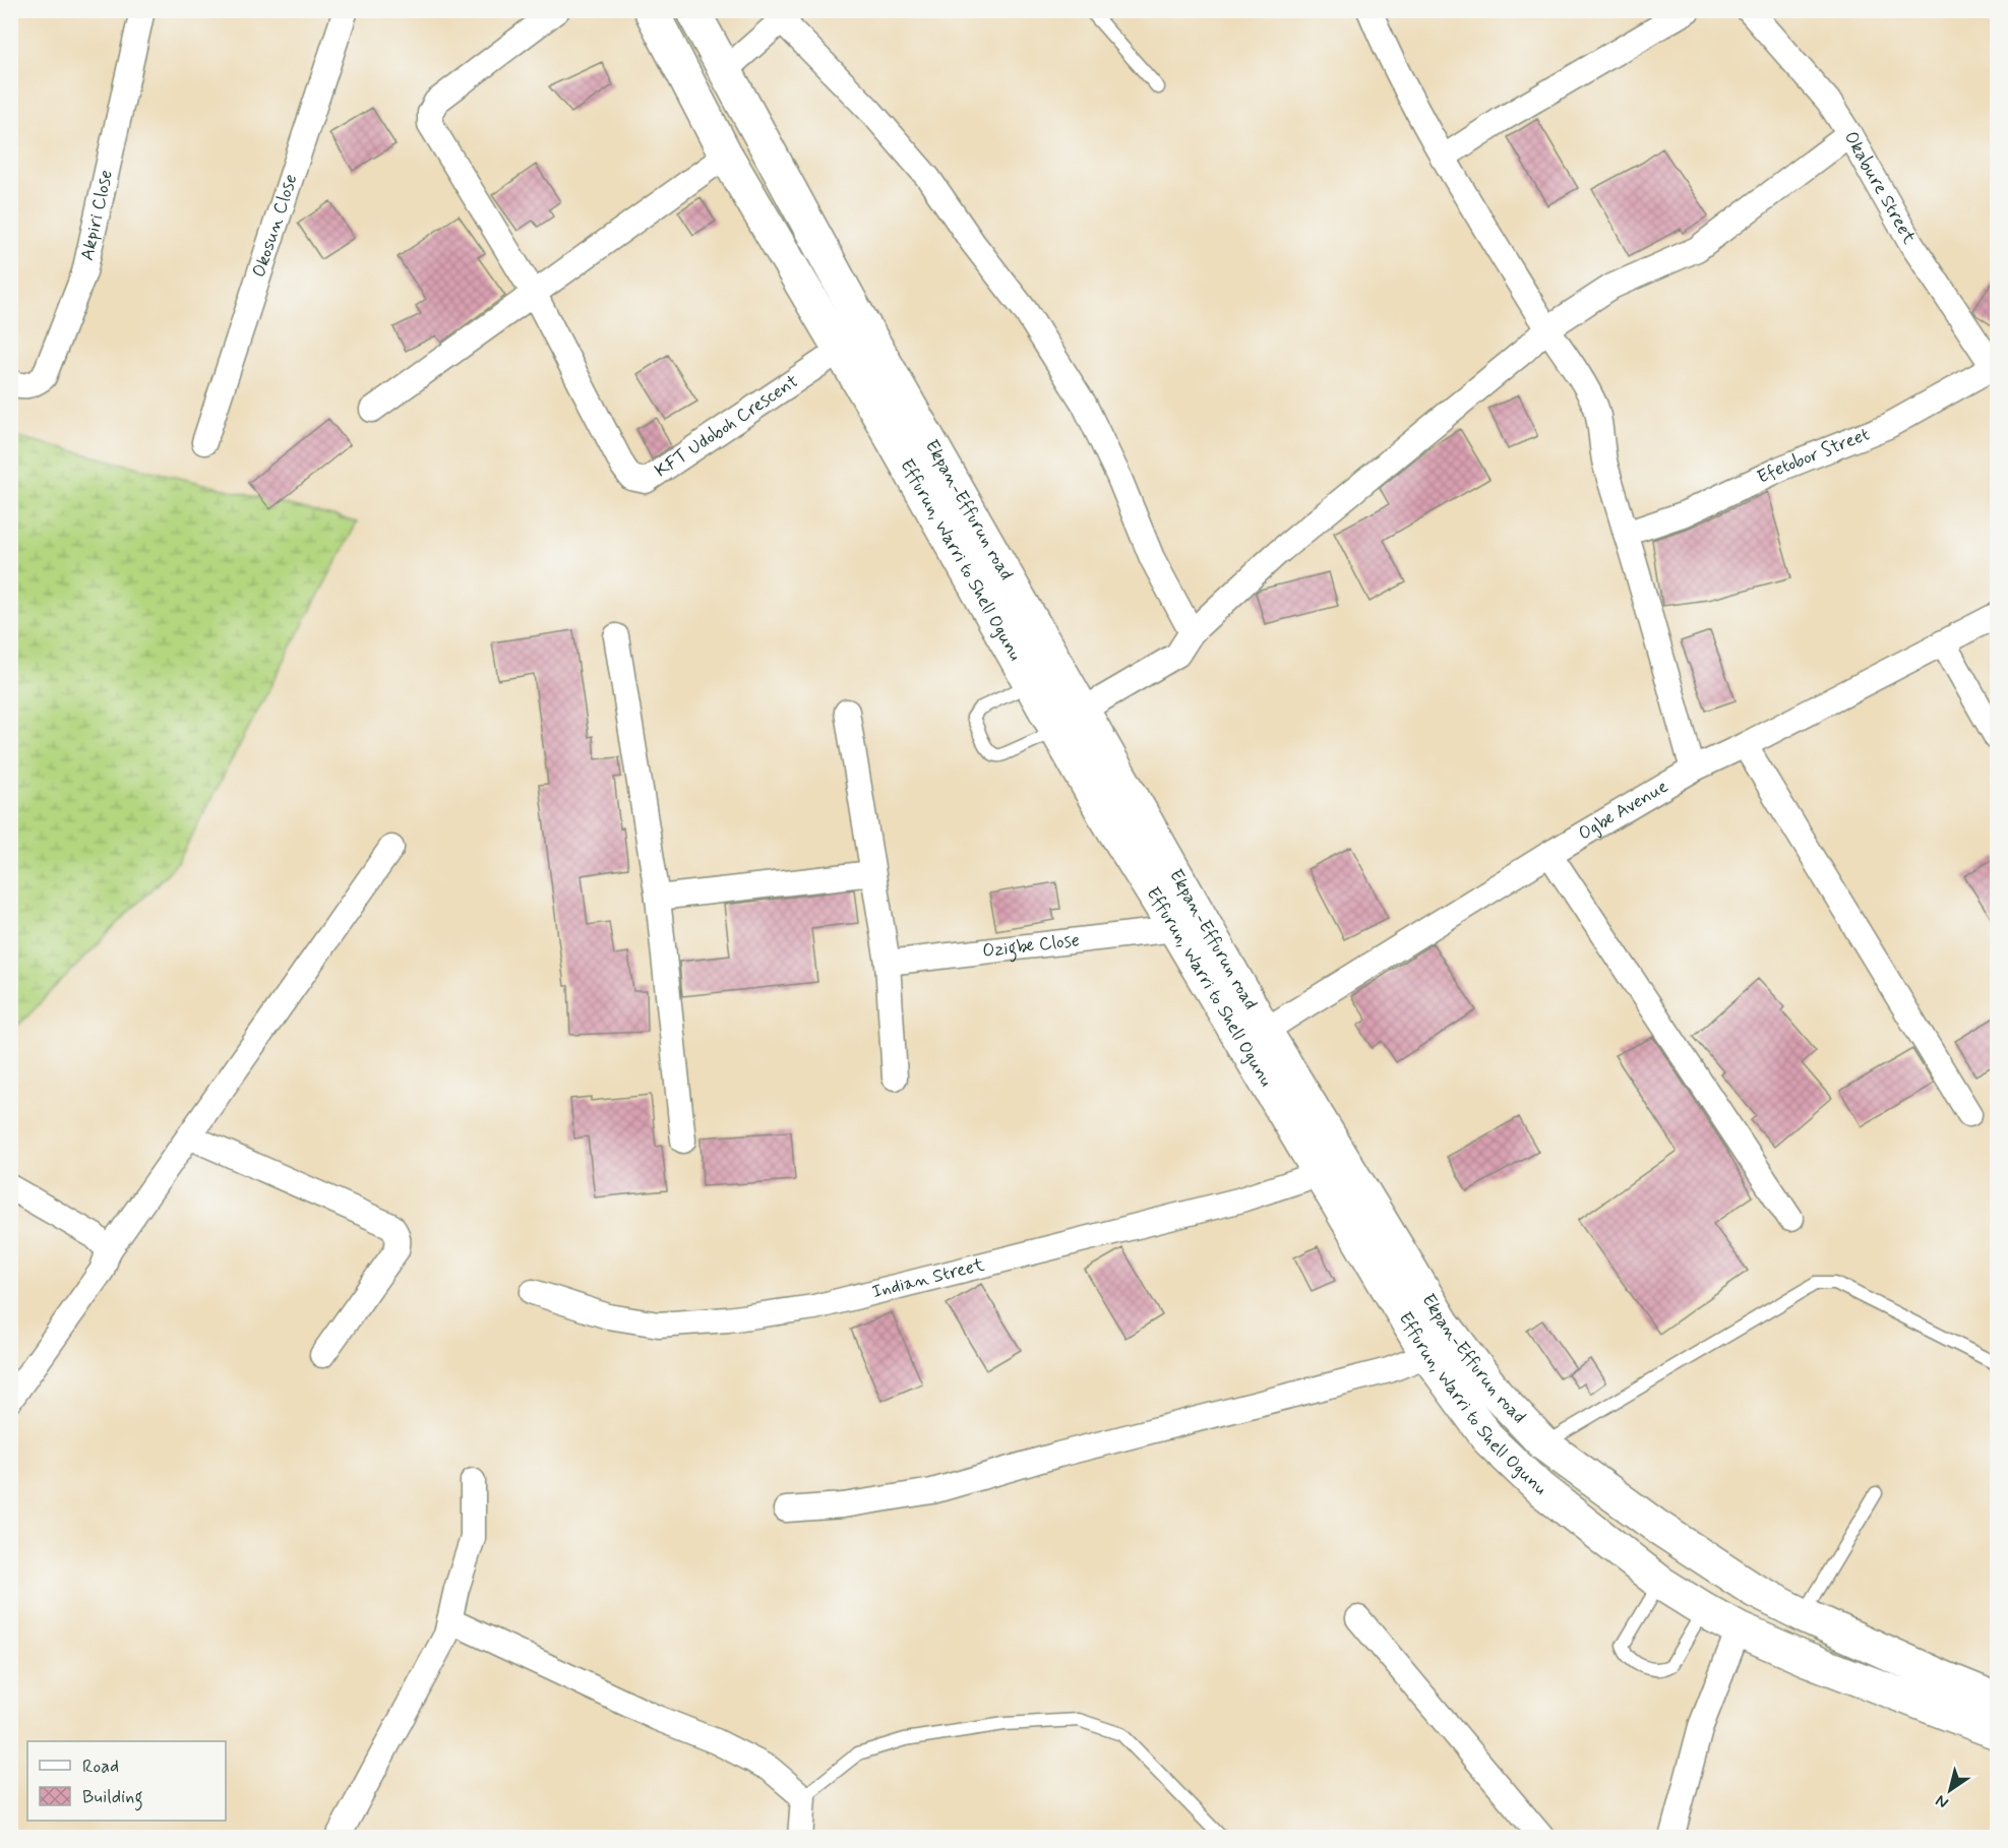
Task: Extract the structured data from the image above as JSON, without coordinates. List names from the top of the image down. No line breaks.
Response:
{"streets":{"main road":["Ekpan-Effurun road","Effurun, Warri to Shell Ogunu"],"street":["Okabure Street","Akpiri Close","Okosun Close","KFT Udoboh Crescent","Efetobor Street","Ogbe Avenue","Ozigbe Close","Indian Street"]},"crossings":[["Okabure Street","Efetobor Street"],["KFT Udoboh Crescent","Effurun, Warri to Shell Ogunu"],["Ekpan-Effurun road","Effurun, Warri to Shell Ogunu"],["Ekpan-Effurun road","Ogbe Avenue"],["Effurun, Warri to Shell Ogunu","Ozigbe Close"],["Effurun, Warri to Shell Ogunu","Indian Street"]],"legend":["Road","Building"],"north":"bottom left"}
